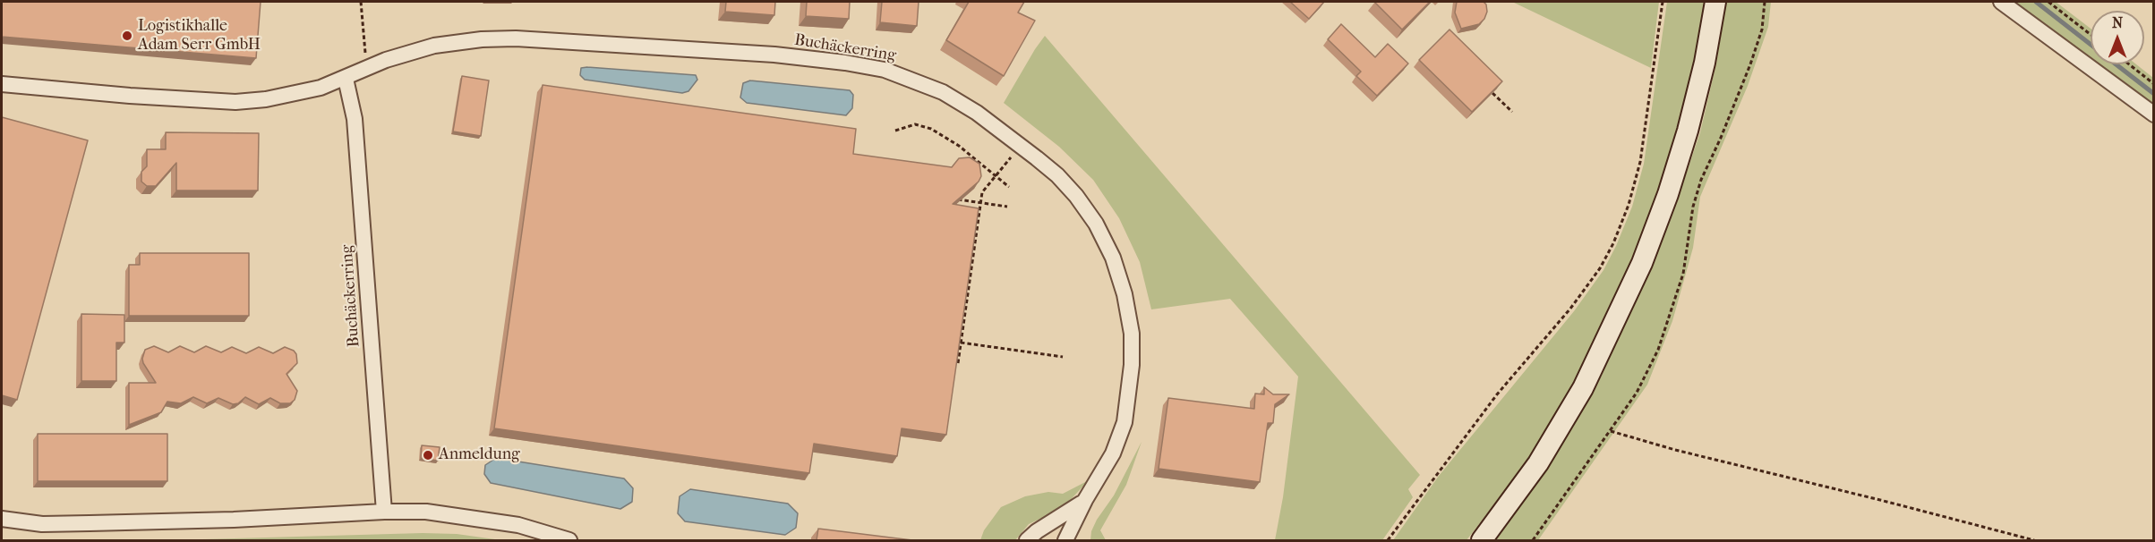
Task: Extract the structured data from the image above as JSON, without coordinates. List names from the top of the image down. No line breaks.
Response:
{"streets":{"street":["Buchäckerring"]},"places":["Logistikhalle Adam Serr GmbH","Anmeldung"],"north":"top"}
